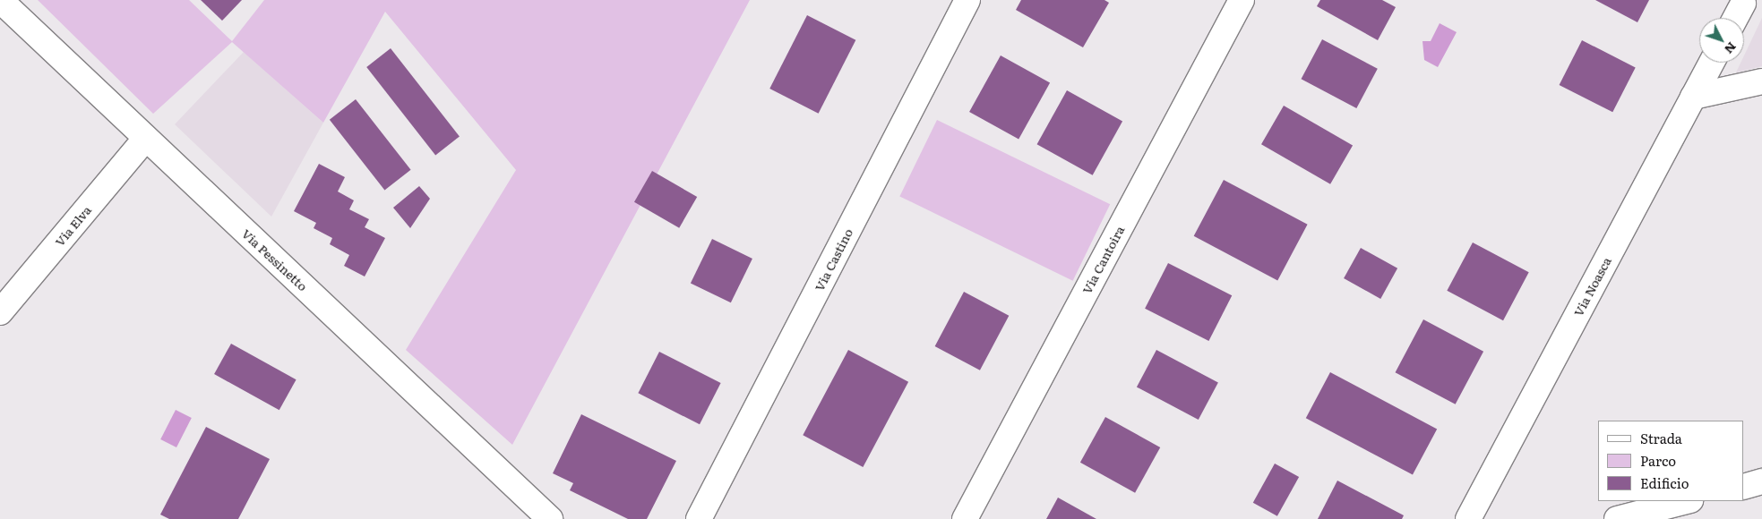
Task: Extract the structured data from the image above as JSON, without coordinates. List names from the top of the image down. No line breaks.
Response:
{"streets":{"street":["Via Elva","Via Pessinetto","Via Castino","Via Cantoira","Via Noasca"]},"crossings":[["Via Elva","Via Pessinetto"]],"legend":["Strada","Parco","Edificio"],"north":"bottom right"}
